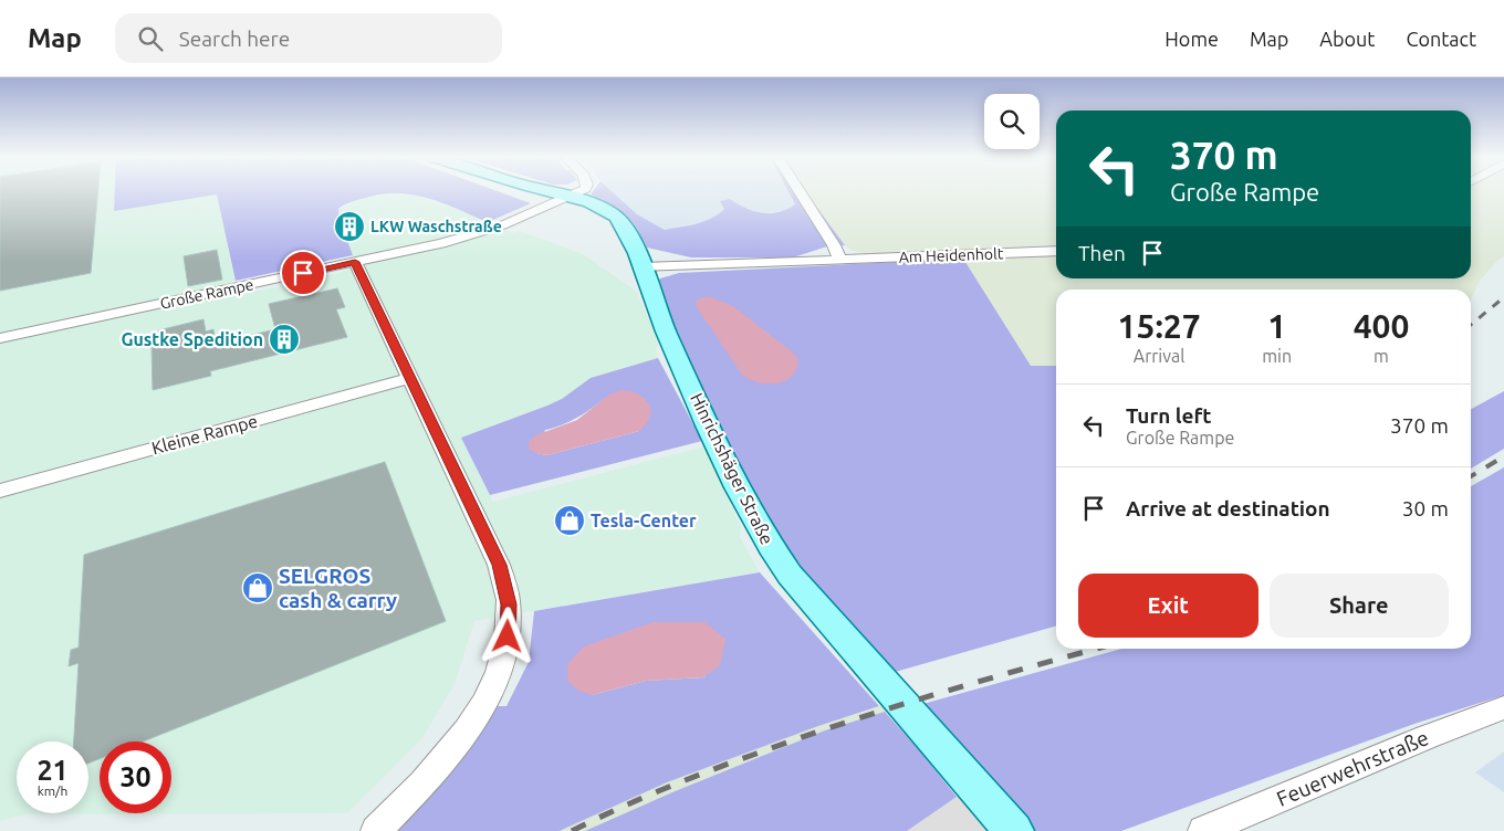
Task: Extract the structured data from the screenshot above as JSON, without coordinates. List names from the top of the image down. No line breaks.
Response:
{"streets":{"main road":["Hinrichshäger Straße"],"street":["Am Heidenholt","Große Rampe","Kleine Rampe","Feuerwehrstraße"]},"crossings":[["Am Heidenholt","Hinrichshäger Straße"],["Große Rampe","Hinrichshäger Straße"]],"places":{"building":["LKW Waschstraße","Gustke Spedition"],"shop":["Tesla-Center","SELGROS cash & carry"]},"page":{"header":"Map","search":"Search here","nav":["Home","Map","About","Contact"],"turn":["370 m","Große Rampe"],"then":"Then","eta":["15:27","Arrival","1","min","400","m"],"list":[{"name":"Turn left","note":"Große Rampe","value":"370 m"},{"name":"Arrive at destination","value":"30 m"}],"buttons":["Exit","Share"],"speed":"21 km/h","limit":"30"}}
